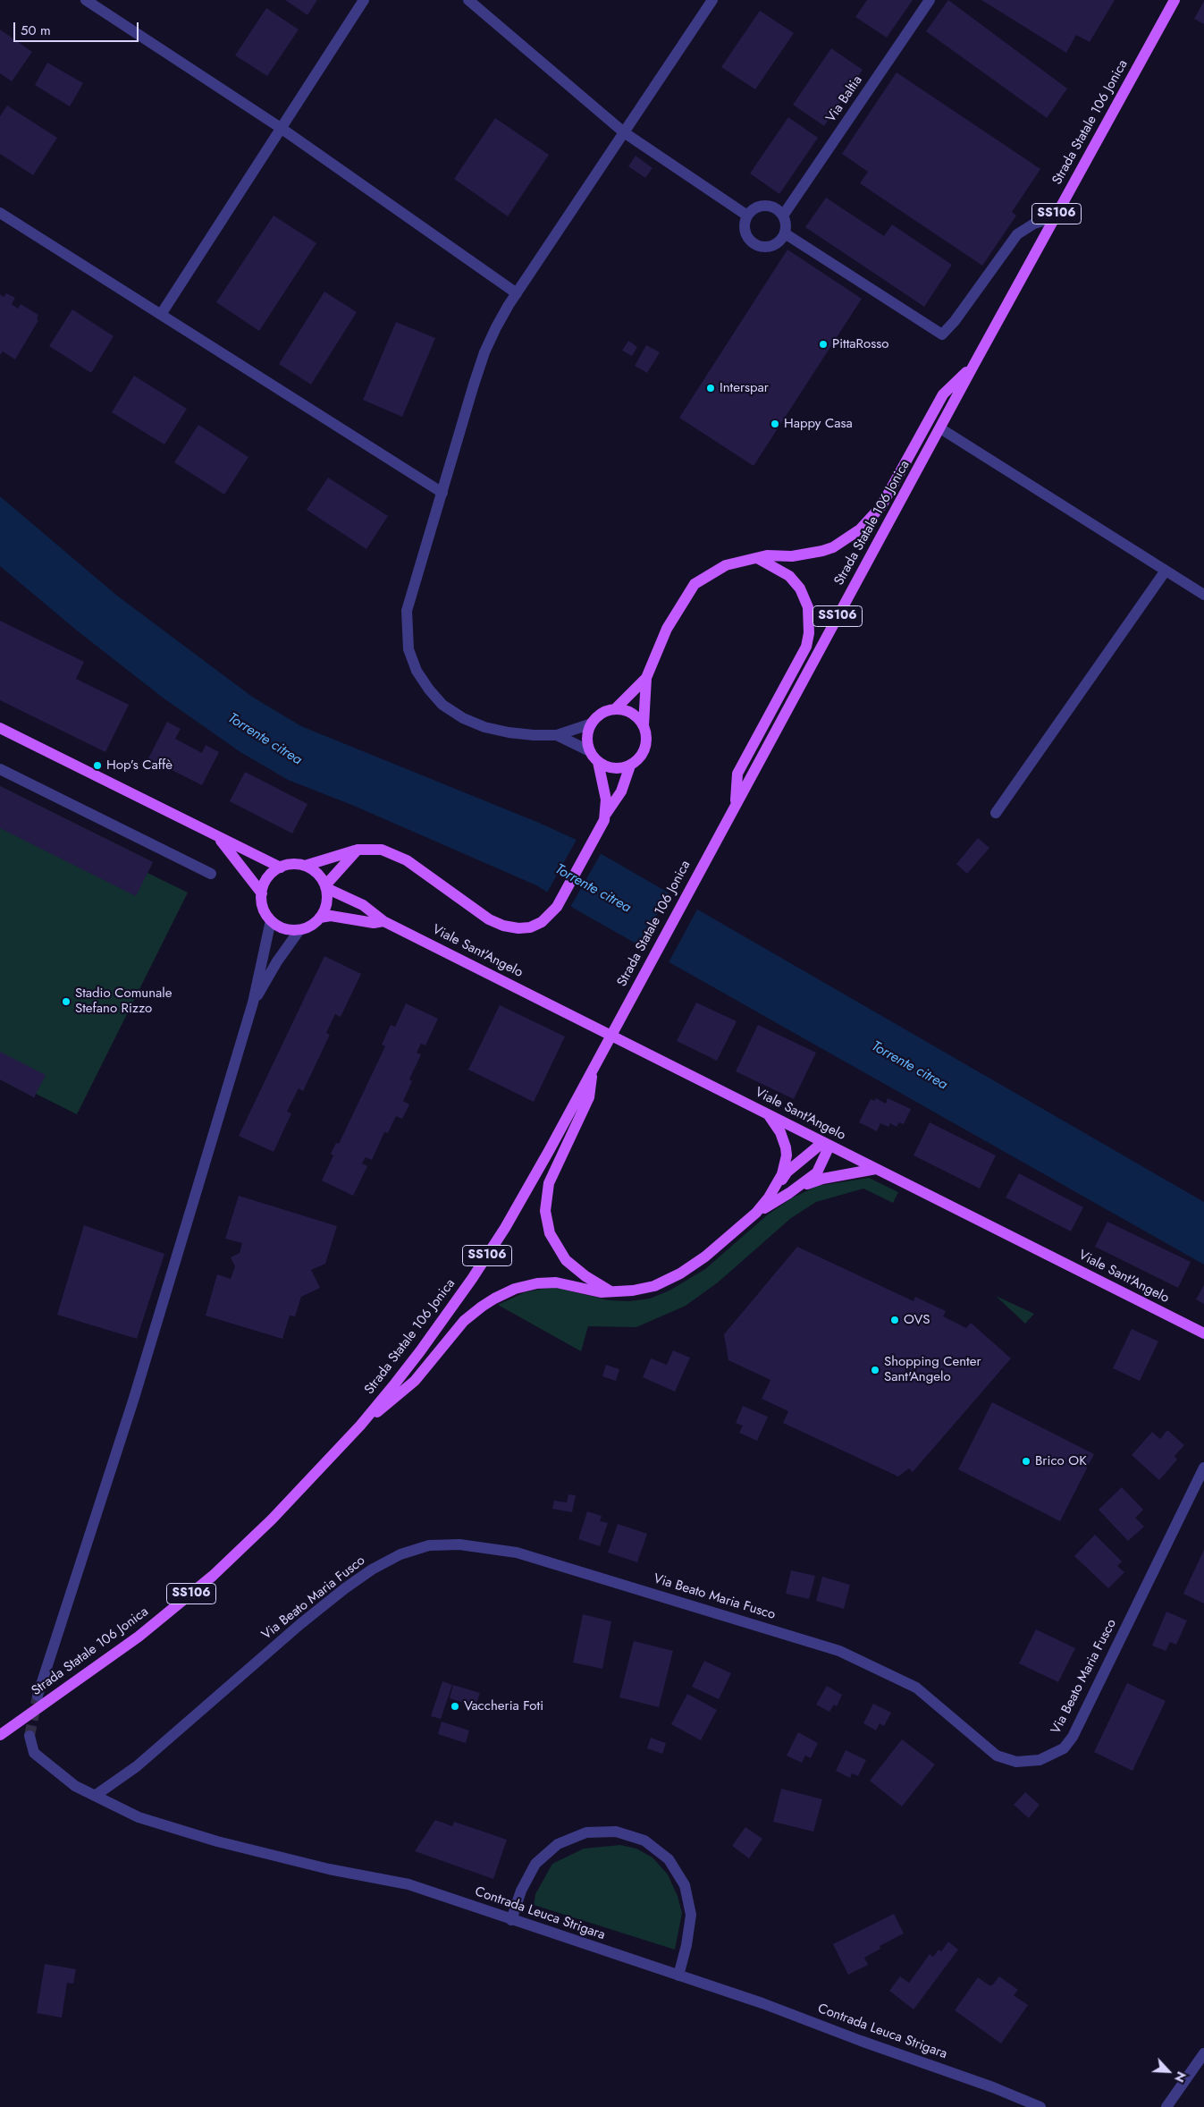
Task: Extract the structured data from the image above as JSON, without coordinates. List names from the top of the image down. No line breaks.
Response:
{"streets":{"main road":["Strada Statale 106 Jonica","SS106","Viale Sant'Angelo"],"street":["Via Baltia","Via Beato Maria Fusco","Contrada Leuca Strigara"]},"crossings":[["Via Beato Maria Fusco","Contrada Leuca Strigara"]],"water":["Torrente citrea"],"places":["PittaRosso","Interspar","Happy Casa","Hop’s Caffè","Stadio Comunale Stefano Rizzo","OVS","Shopping Center Sant'Angelo","Brico OK","Vaccheria Foti"],"scale_bar":"50 m","north":"bottom right"}
